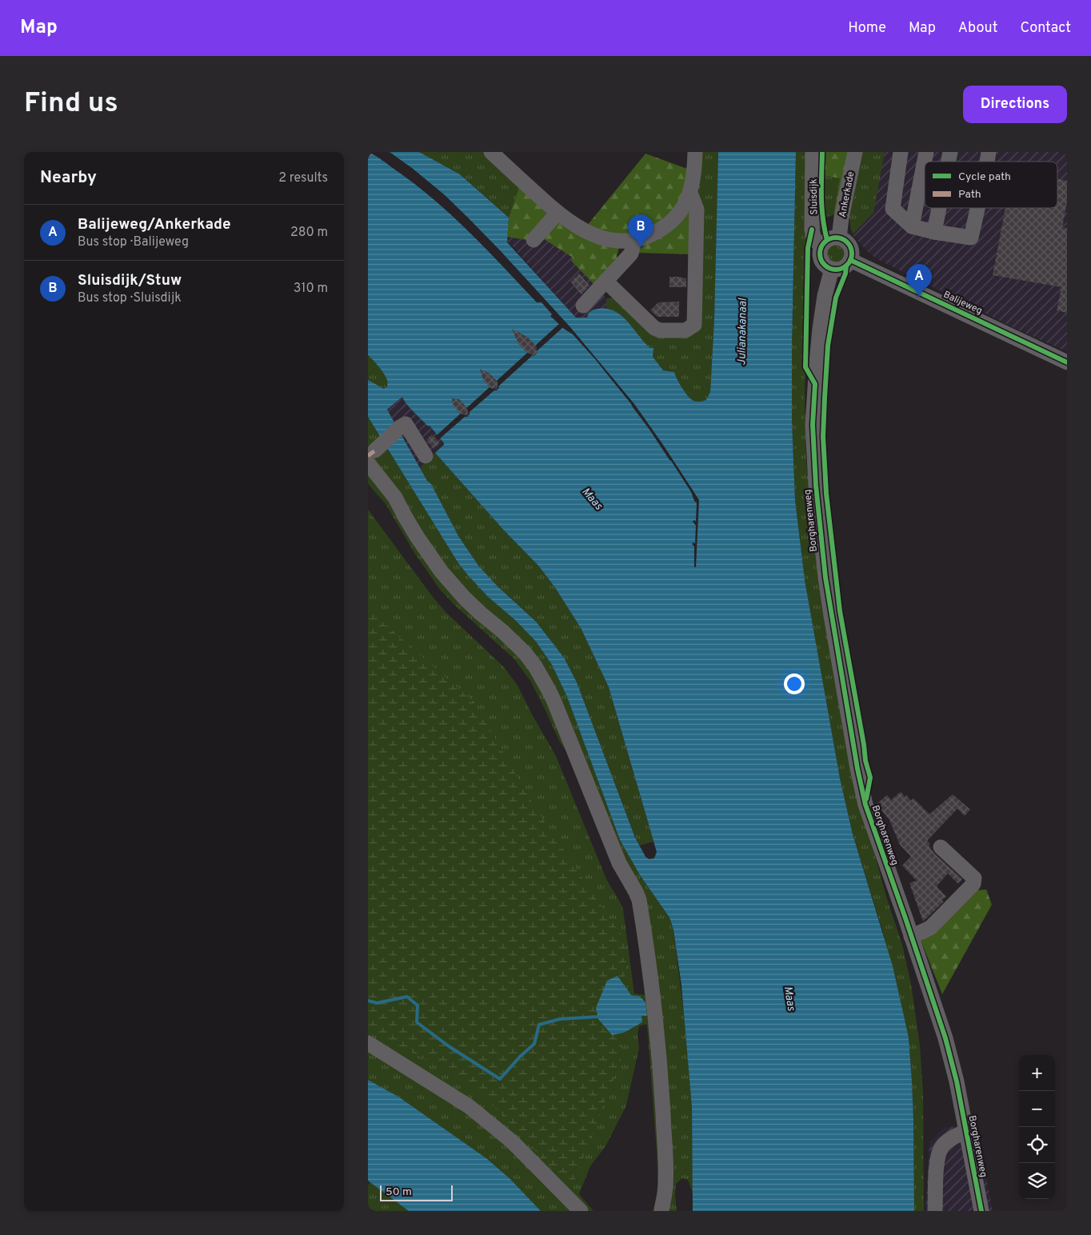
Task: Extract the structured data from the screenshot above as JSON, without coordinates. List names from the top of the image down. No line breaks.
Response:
{"streets":{"street":["Ankerkade","Sluisdijk","Balijeweg","Borgharenweg"]},"crossings":[["Ankerkade","Sluisdijk"],["Ankerkade","Balijeweg"],["Ankerkade","Borgharenweg"],["Sluisdijk","Balijeweg"],["Sluisdijk","Borgharenweg"],["Balijeweg","Borgharenweg"]],"water":["Julianakanaal","Maas"],"legend":["Cycle path","Path"],"scale_bar":"50 m","page":{"header":"Map","nav":["Home","Map","About","Contact"],"buttons":"Directions","title":"Find us","heading":["Nearby","2 results"],"list":[{"mark":"A","name":"Balijeweg/Ankerkade","note":"Bus stop · Balijeweg","value":"280 m"},{"mark":"B","name":"Sluisdijk/Stuw","note":"Bus stop · Sluisdijk","value":"310 m"}],"pins":["B","A"],"map_buttons":["+","−"],"scale":"50 m"}}
